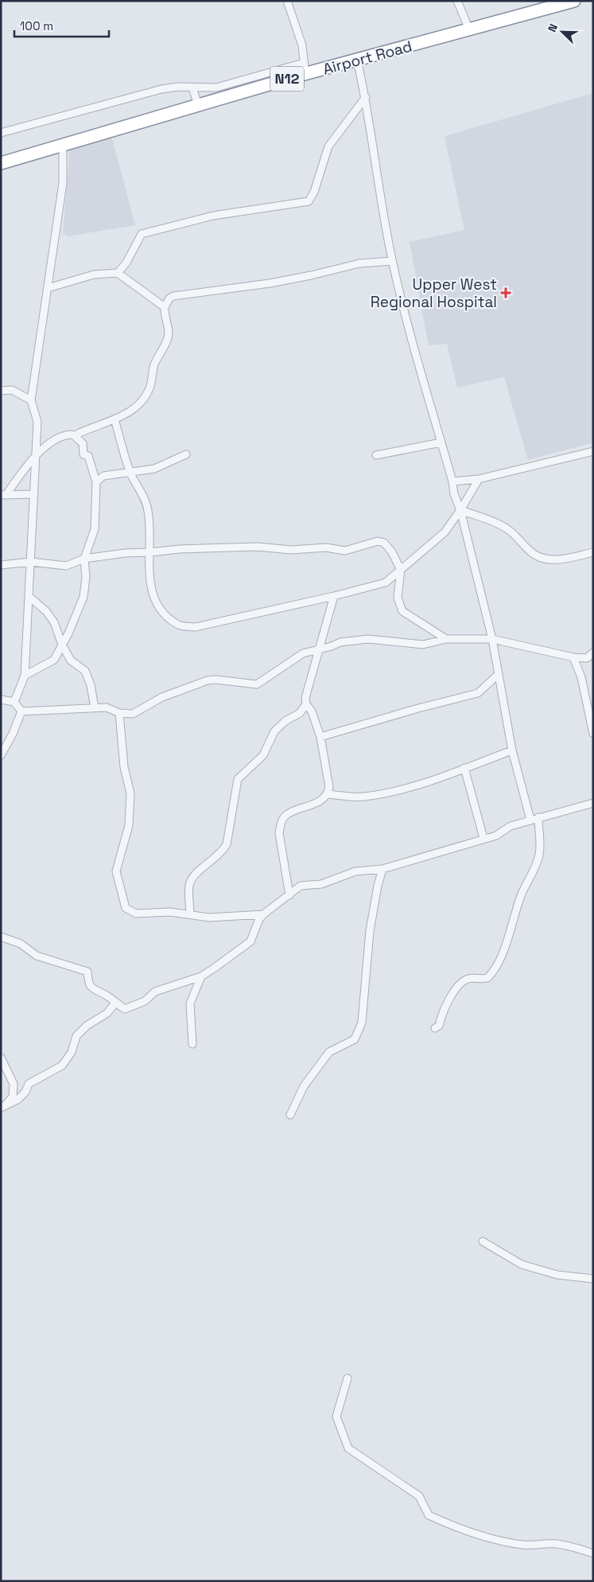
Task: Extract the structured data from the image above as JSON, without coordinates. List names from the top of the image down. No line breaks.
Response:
{"streets":{"highway":["Airport Road","N12"]},"places":{"health":["Upper West Regional Hospital"]},"scale_bar":"100 m","north":"top left"}
